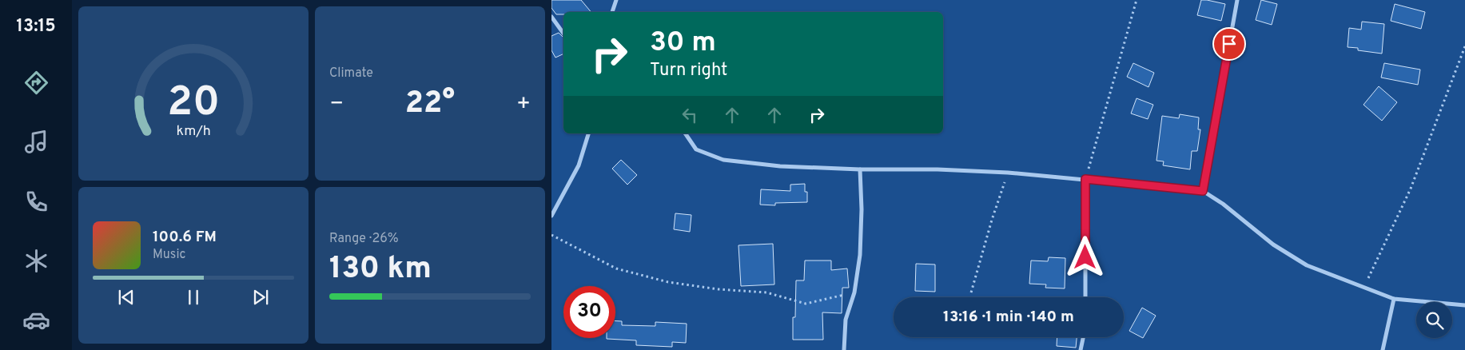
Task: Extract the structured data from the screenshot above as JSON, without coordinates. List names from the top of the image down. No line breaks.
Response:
{"page":{"tabs":"13:15","tile":["Climate",["Range · 26%","130 km"]],"turn":["30 m","Turn right"],"heat":["−","22°","+"],"song":["100.6 FM","Music"],"limit":"30","trip":"13:16 · 1 min · 140 m","gauge":["20","km/h"]}}
